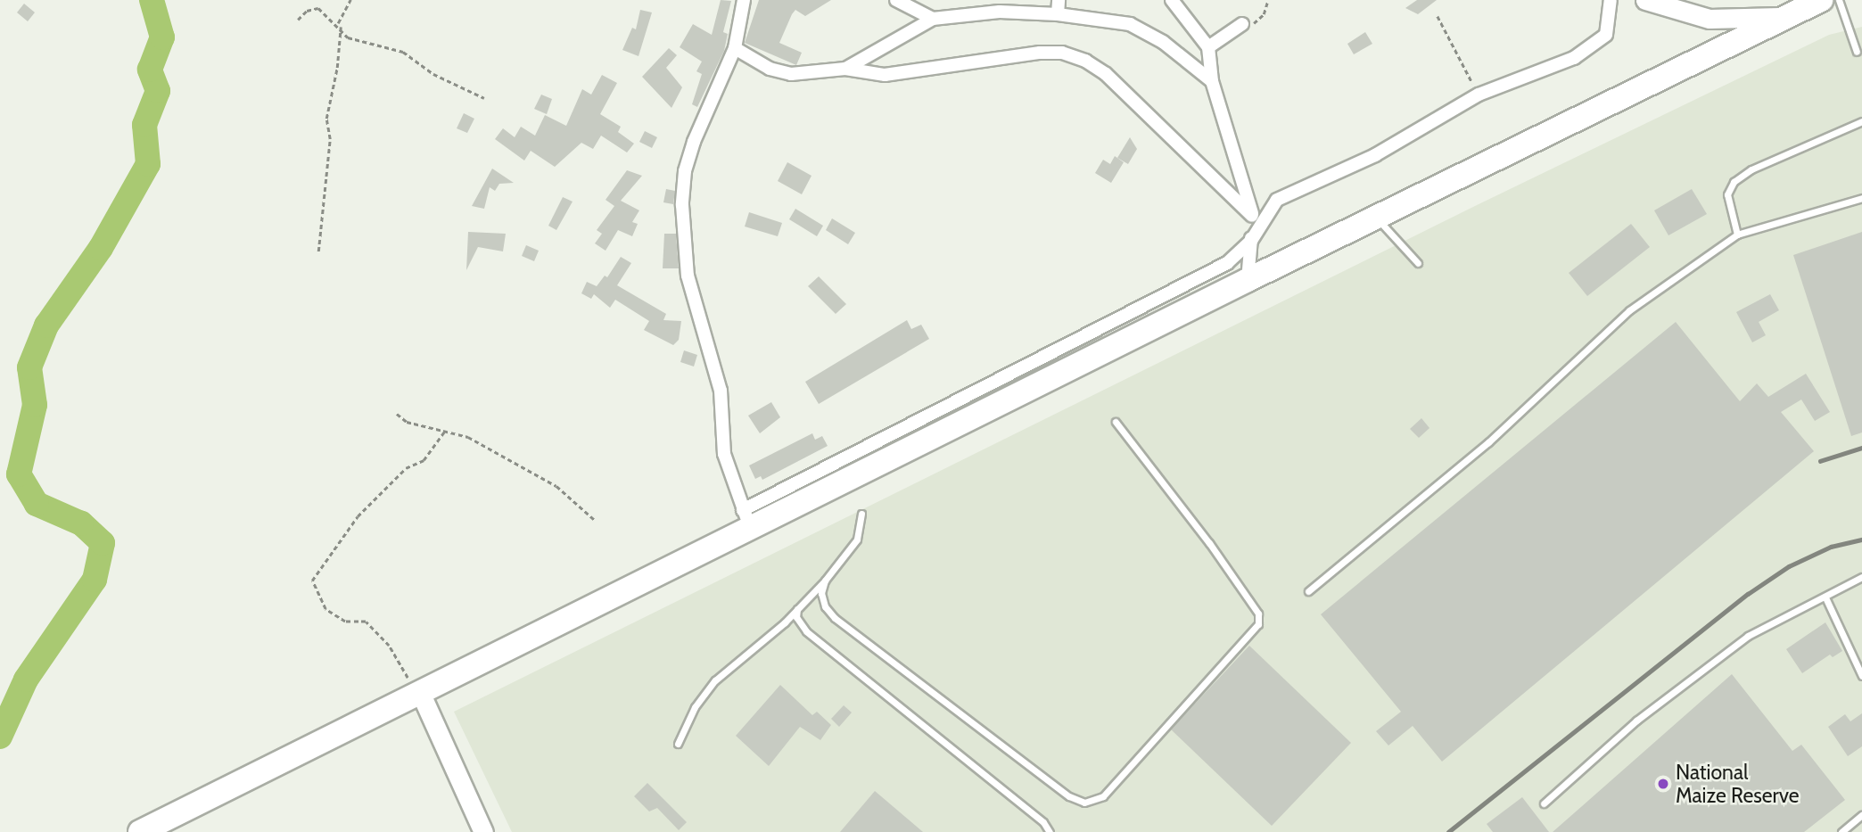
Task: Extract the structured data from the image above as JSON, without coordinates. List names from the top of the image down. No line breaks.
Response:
{"places":["National Maize Reserve"]}
